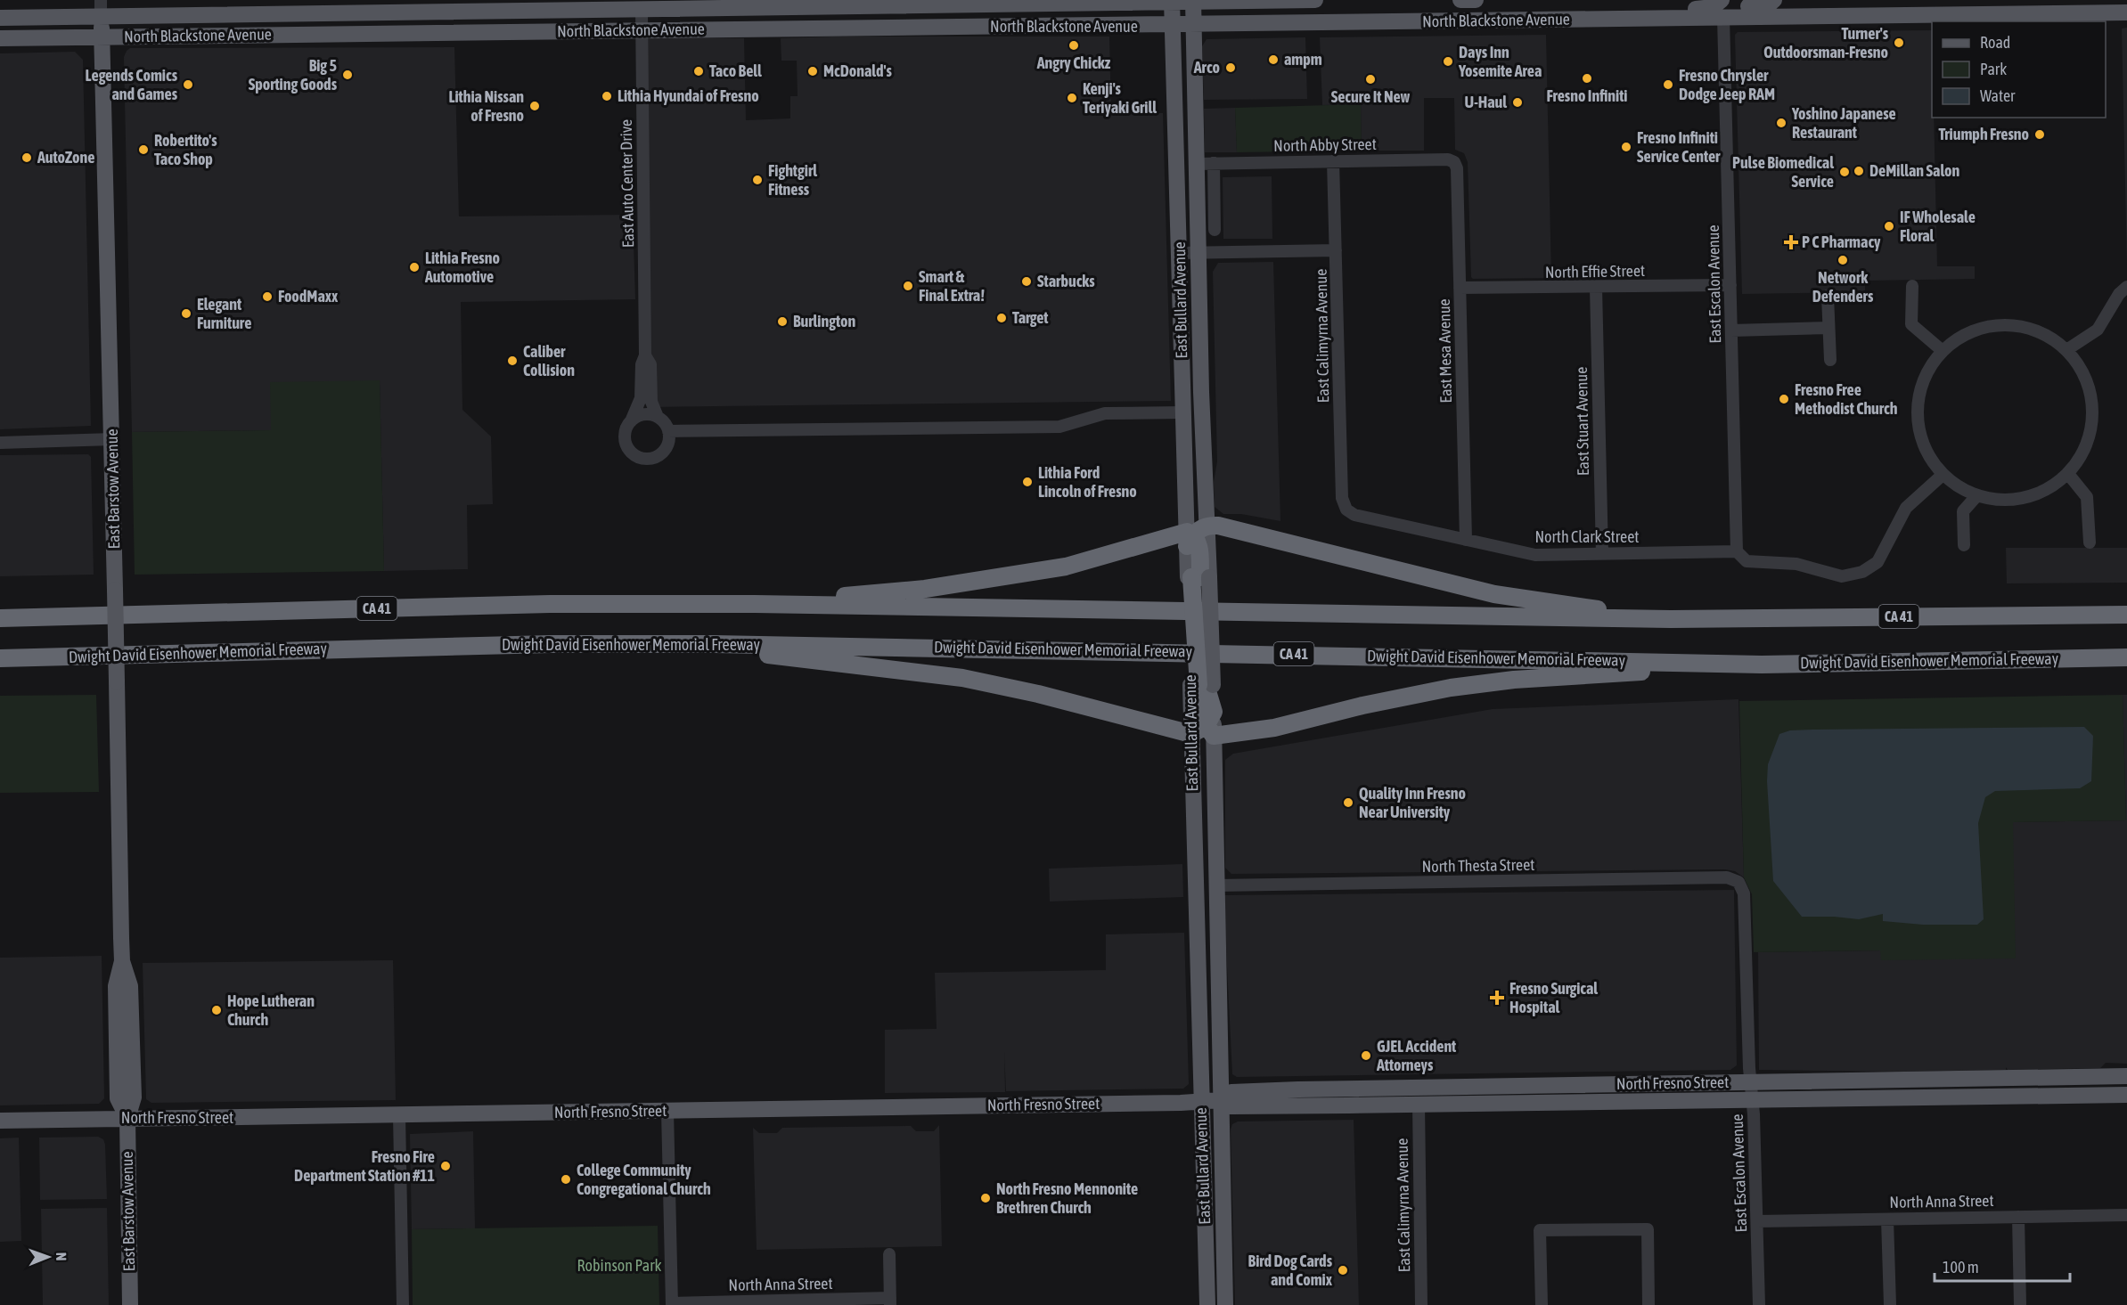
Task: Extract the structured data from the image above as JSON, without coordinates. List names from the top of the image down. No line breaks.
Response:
{"streets":{"highway":["CA 41","Dwight David Eisenhower Memorial Freeway"],"main road":["North Blackstone Avenue","East Bullard Avenue","East Barstow Avenue","North Fresno Street"],"street":["North Abby Street","East Auto Center Drive","North Effie Street","East Escalon Avenue","East Calimyrna Avenue","East Mesa Avenue","East Stuart Avenue","North Clark Street","North Thesta Street","North Anna Street"]},"crossings":[["North Blackstone Avenue","East Auto Center Drive"],["North Blackstone Avenue","East Escalon Avenue"],["North Blackstone Avenue","East Bullard Avenue"],["North Blackstone Avenue","East Barstow Avenue"],["North Abby Street","East Bullard Avenue"],["North Abby Street","East Calimyrna Avenue"],["North Abby Street","East Mesa Avenue"],["North Effie Street","East Escalon Avenue"],["North Effie Street","East Mesa Avenue"],["North Effie Street","East Stuart Avenue"],["East Escalon Avenue","North Clark Street"],["East Escalon Avenue","North Thesta Street"],["East Escalon Avenue","North Fresno Street"],["East Escalon Avenue","North Anna Street"],["East Bullard Avenue","North Thesta Street"],["East Bullard Avenue","North Fresno Street"],["East Calimyrna Avenue","North Clark Street"],["East Calimyrna Avenue","North Fresno Street"],["East Mesa Avenue","North Clark Street"],["East Stuart Avenue","North Clark Street"],["East Barstow Avenue","North Fresno Street"]],"parks":["Robinson Park"],"places":{"other":["Turner's Outdoorsman-Fresno","Angry Chickz","ampm","Days Inn Yosemite Area","Arco","Taco Bell","McDonald's","Big 5 Sporting Goods","Fresno Infiniti","Secure It New","Legends Comics and Games","Fresno Chrysler Dodge Jeep RAM","Lithia Hyundai of Fresno","Kenji's Teriyaki Grill","U-Haul","Lithia Nissan of Fresno","Yoshino Japanese Restaurant","Triumph Fresno","Fresno Infiniti Service Center","Robertito's Taco Shop","AutoZone","DeMillan Salon","Pulse Biomedical Service","Fightgirl Fitness","IF Wholesale Floral","Network Defenders","Lithia Fresno Automotive","Starbucks","Smart & Final Extra!","FoodMaxx","Elegant Furniture","Target","Burlington","Caliber Collision","Fresno Free Methodist Church","Lithia Ford Lincoln of Fresno","Quality Inn Fresno Near University","Hope Lutheran Church","GJEL Accident Attorneys","Fresno Fire Department Station #11","College Community Congregational Church","North Fresno Mennonite Brethren Church","Bird Dog Cards and Comix"],"health":["P C Pharmacy","Fresno Surgical Hospital"]},"legend":["Road","Park","Water"],"scale_bar":"100 m","north":"right"}
